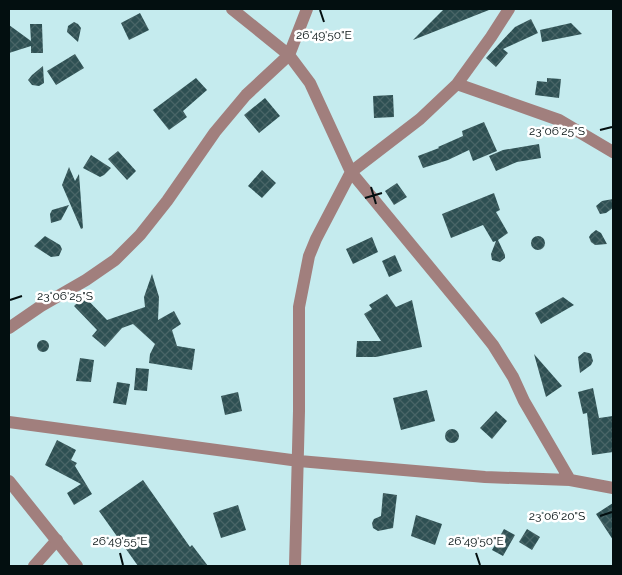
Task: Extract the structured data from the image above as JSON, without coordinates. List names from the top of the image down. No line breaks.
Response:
{"coordinates":["26°49'50\"E","23°06'25\"S","23°06'20\"S","26°49'55\"E"]}
